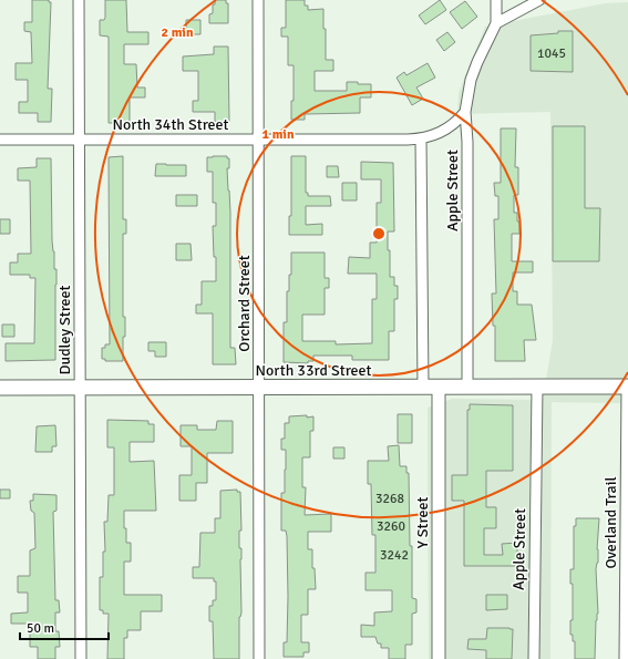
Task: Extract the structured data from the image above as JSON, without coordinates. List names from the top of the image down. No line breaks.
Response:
{"streets":{"main road":["North 33rd Street"],"street":["North 34th Street","Apple Street","Orchard Street","Dudley Street","Y Street","Overland Trail"]},"crossings":[["North 34th Street","Apple Street"],["North 34th Street","Orchard Street"],["North 34th Street","Dudley Street"],["Apple Street","North 33rd Street"],["Orchard Street","North 33rd Street"],["Dudley Street","North 33rd Street"],["North 33rd Street","Y Street"],["North 33rd Street","Overland Trail"]],"house_numbers":["1045","3268","3260","3242"],"scale_bar":"50 m","rings":["2 min","1 min"]}
